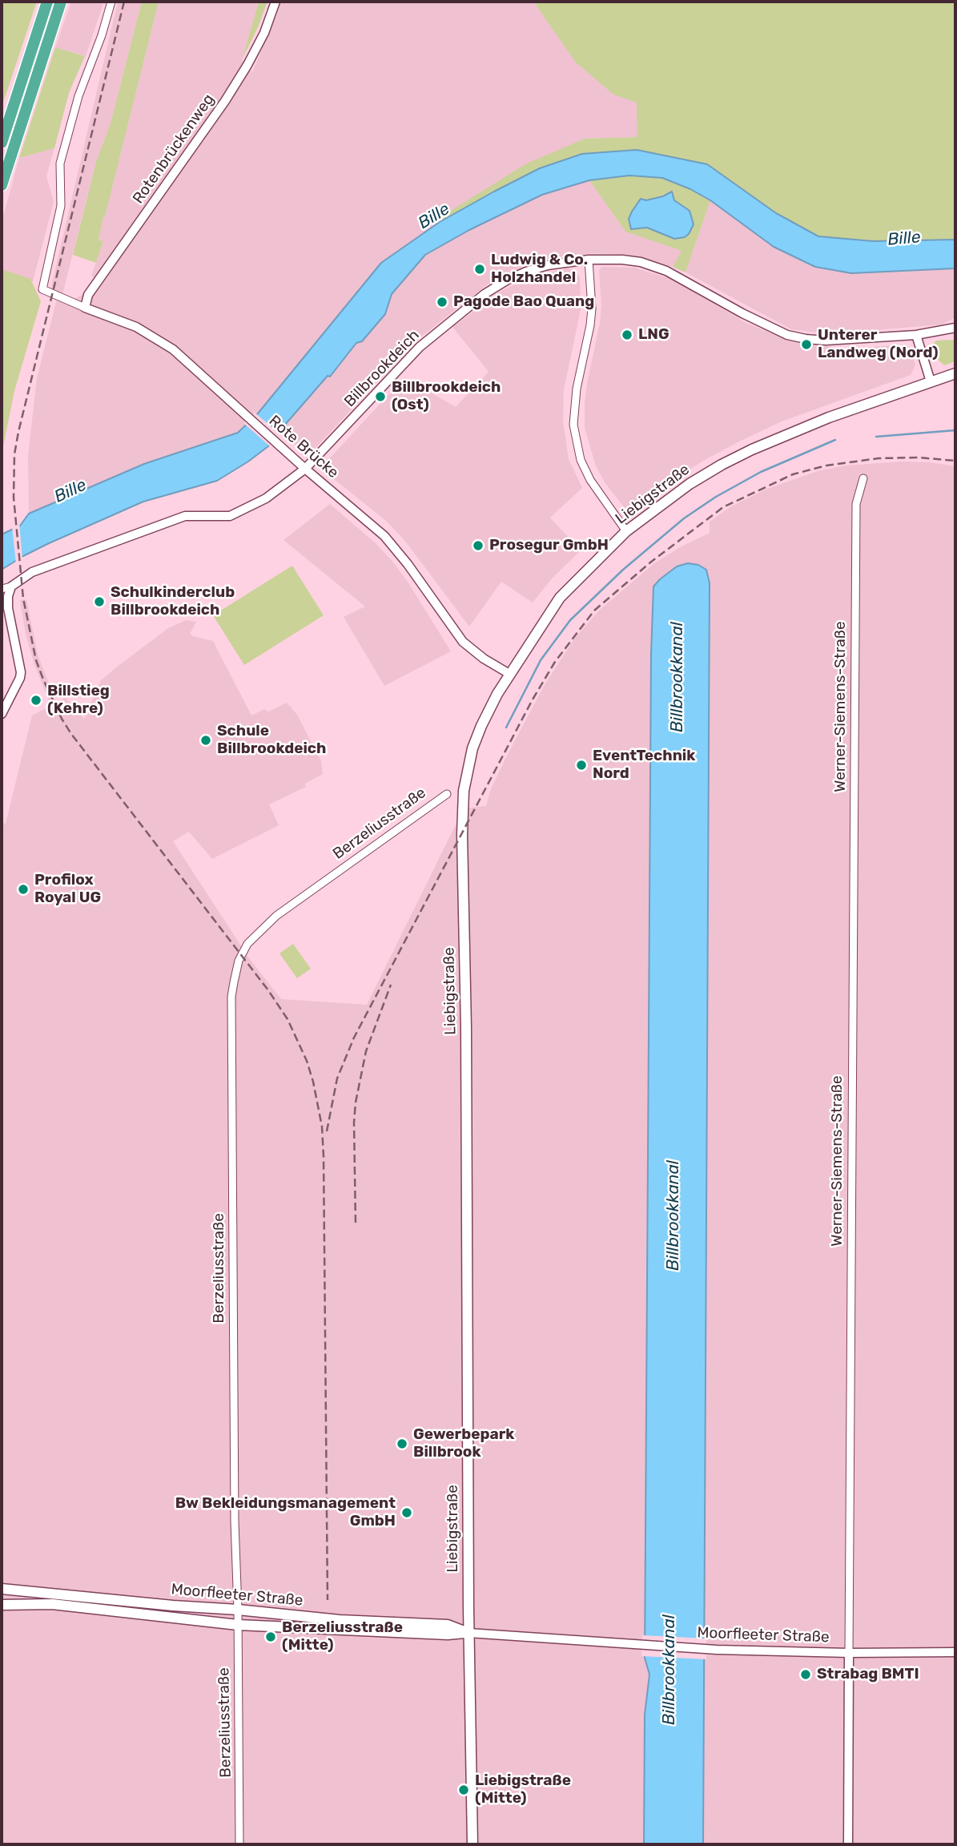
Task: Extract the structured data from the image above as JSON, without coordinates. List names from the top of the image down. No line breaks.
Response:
{"streets":{"main road":["Liebigstraße","Moorfleeter Straße"],"street":["Rotenbrückenweg","Billbrookdeich","Rote Brücke","Werner-Siemens-Straße","Berzeliusstraße"]},"crossings":[["Rotenbrückenweg","Rote Brücke"],["Billbrookdeich","Rote Brücke"],["Rote Brücke","Liebigstraße"],["Liebigstraße","Moorfleeter Straße"],["Werner-Siemens-Straße","Moorfleeter Straße"],["Berzeliusstraße","Moorfleeter Straße"]],"water":["Bille","Billbrookkanal"],"places":["Ludwig & Co. Holzhandel","Pagode Bao Quang","LNG","Unterer Landweg (Nord)","Billbrookdeich (Ost)","Prosegur GmbH","Schulkinderclub Billbrookdeich","Billstieg (Kehre)","Schule Billbrookdeich","EventTechnik Nord","Profilox Royal UG","Gewerbepark Billbrook","Bw Bekleidungsmanagement GmbH","Berzeliusstraße (Mitte)","Strabag BMTI","Liebigstraße (Mitte)"]}
